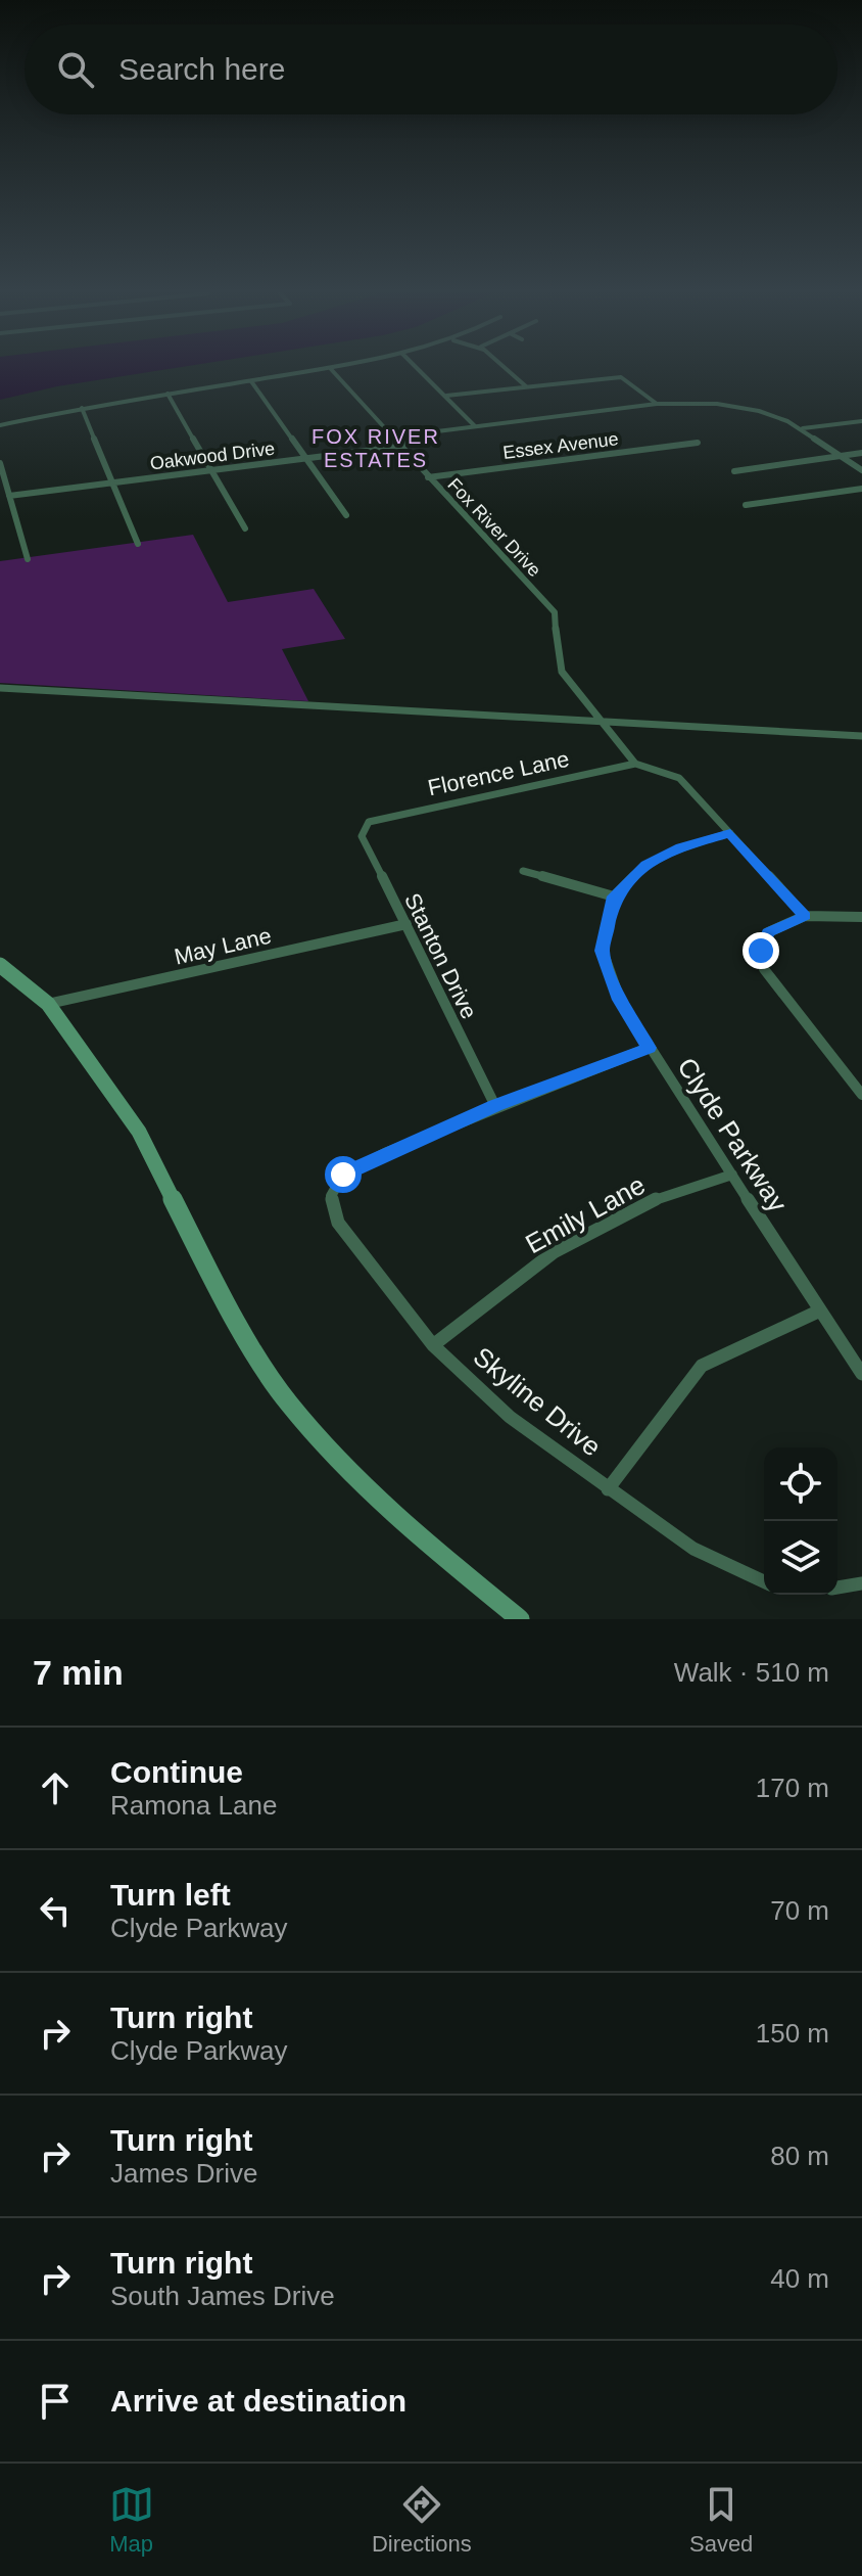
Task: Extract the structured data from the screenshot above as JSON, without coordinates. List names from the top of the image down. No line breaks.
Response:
{"streets":{"street":["Essex Avenue","Oakwood Drive","Fox River Drive","Florence Lane","May Lane","Stanton Drive","Clyde Parkway","Emily Lane","Skyline Drive"]},"crossings":[["Essex Avenue","Fox River Drive"],["Oakwood Drive","Fox River Drive"],["Fox River Drive","Florence Lane"],["Florence Lane","Stanton Drive"],["May Lane","Stanton Drive"],["Stanton Drive","Skyline Drive"],["Clyde Parkway","Emily Lane"],["Emily Lane","Skyline Drive"]],"districts":["FOX RIVER ESTATES"],"page":{"search":"Search here","heading":["7 min","Walk · 510 m"],"list":[["Continue","Ramona Lane","170 m"],["Turn left","Clyde Parkway","70 m"],["Turn right","Clyde Parkway","150 m"],["Turn right","James Drive","80 m"],["Turn right","South James Drive","40 m"],"Arrive at destination"],"nav":["Map","Directions","Saved"]}}
